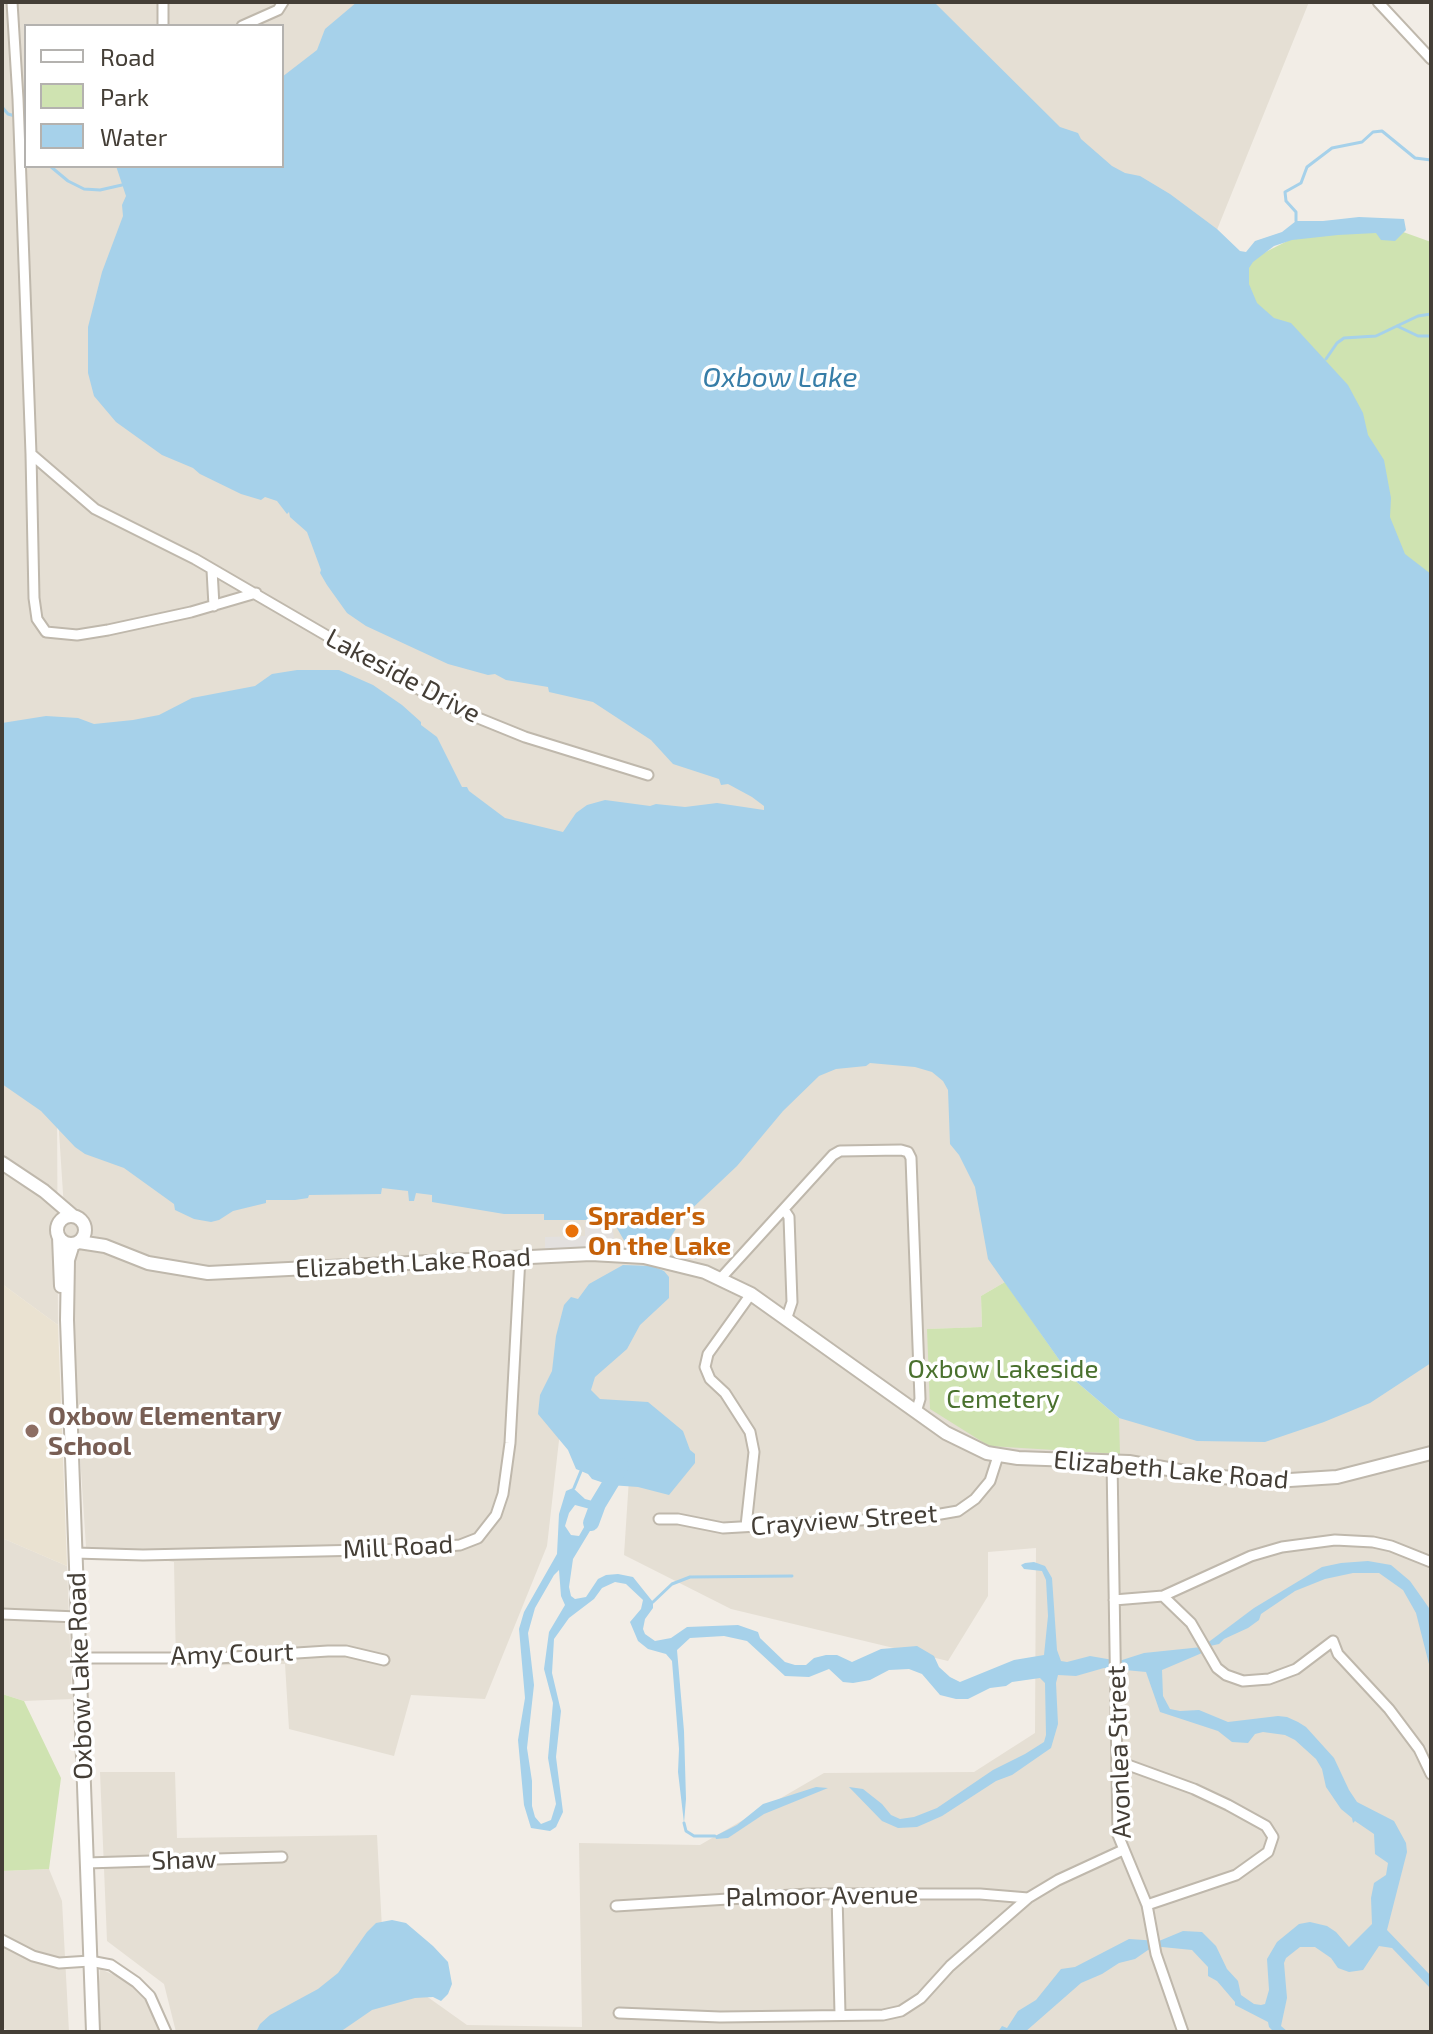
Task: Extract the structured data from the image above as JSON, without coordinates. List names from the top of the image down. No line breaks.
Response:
{"streets":{"street":["Lakeside Drive","Elizabeth Lake Road","Crayview Street","Mill Road","Amy Court","Oxbow Lake Road","Avonlea Street","Shaw","Palmoor Avenue"]},"crossings":[["Elizabeth Lake Road","Crayview Street"],["Elizabeth Lake Road","Mill Road"],["Elizabeth Lake Road","Oxbow Lake Road"],["Elizabeth Lake Road","Avonlea Street"],["Mill Road","Oxbow Lake Road"],["Amy Court","Oxbow Lake Road"],["Oxbow Lake Road","Shaw"],["Avonlea Street","Palmoor Avenue"]],"water":["Oxbow Lake"],"parks":["Oxbow Lakeside Cemetery"],"places":["Sprader's On the Lake","Oxbow Elementary School"],"legend":["Road","Park","Water"]}
